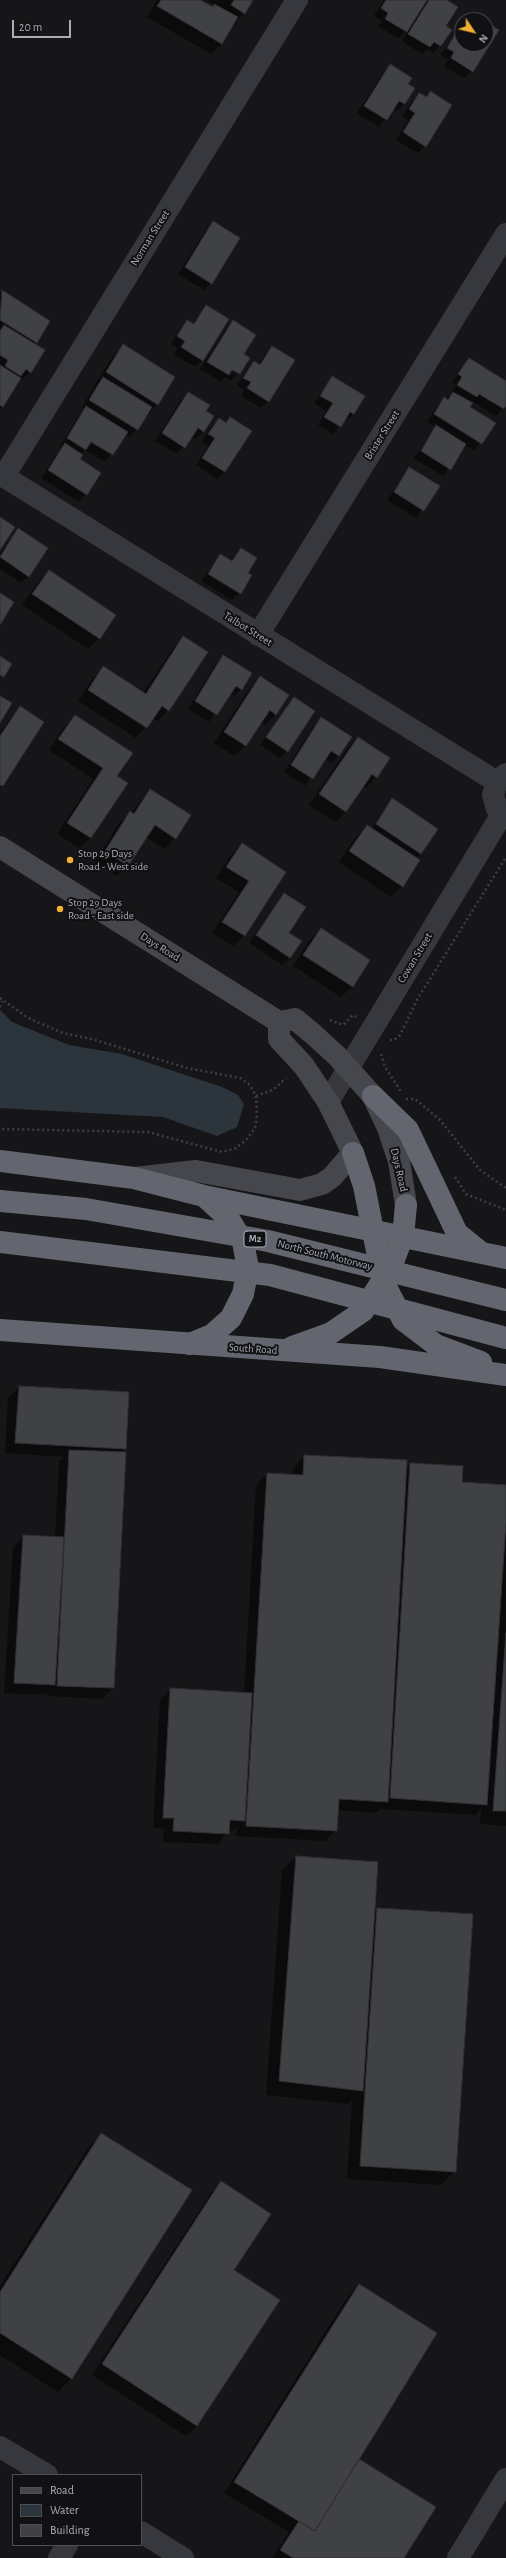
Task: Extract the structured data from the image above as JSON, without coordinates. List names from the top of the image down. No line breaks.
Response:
{"streets":{"highway":["M2","North South Motorway","South Road"],"street":["Norman Street","Brister Street","Talbot Street","Days Road","Cowan Street"]},"crossings":[["Norman Street","Talbot Street"],["Brister Street","Talbot Street"],["Days Road","Cowan Street"]],"places":["Stop 29 Days Road - West side","Stop 29 Days Road - East side"],"legend":["Road","Water","Building"],"scale_bar":"20 m","north":"bottom right"}
